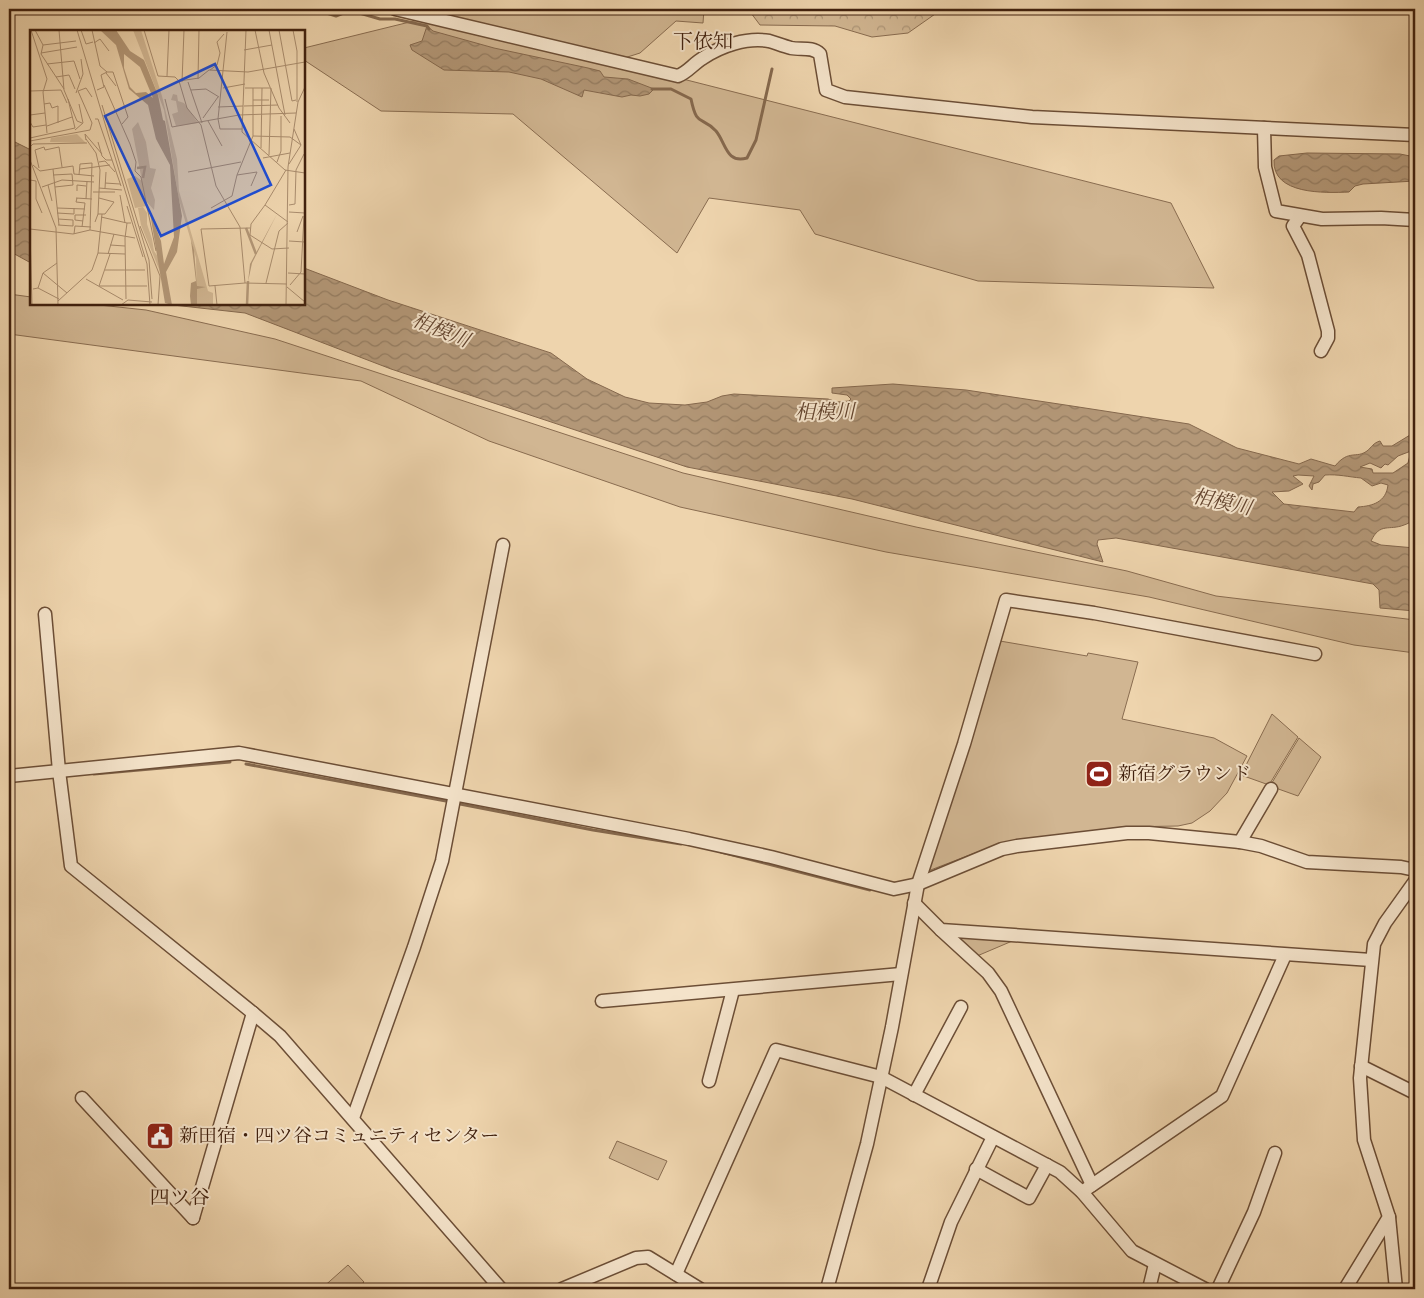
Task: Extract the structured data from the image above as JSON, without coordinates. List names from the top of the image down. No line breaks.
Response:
{"districts":["下依知","四ツ谷"],"water":["相模川"],"places":{"sports":["新宿グラウンド"],"public building":["新田宿・四ツ谷コミュニティセンター"]}}
